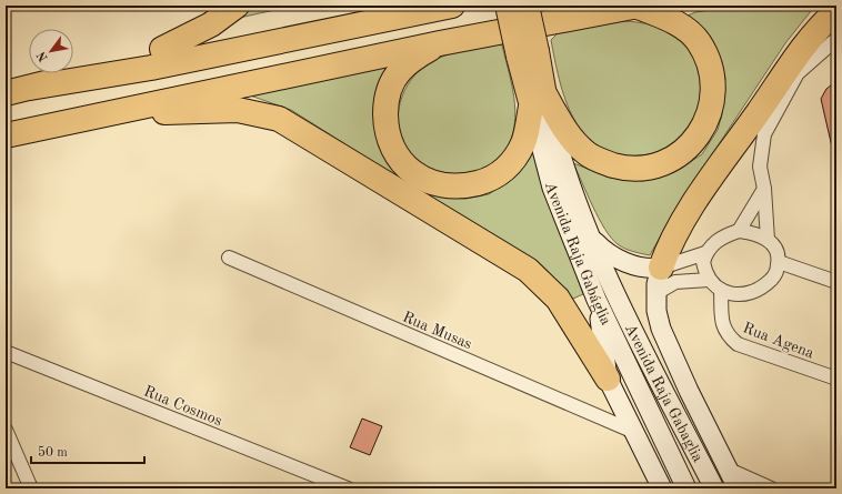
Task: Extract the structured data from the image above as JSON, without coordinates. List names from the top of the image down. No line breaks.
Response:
{"streets":{"highway":["Avenida Raja Gabáglia"],"main road":["Avenida Raja Gabaglia"],"street":["Rua Musas","Rua Agena","Rua Cosmos"]},"crossings":[["Avenida Raja Gabáglia","Avenida Raja Gabaglia"]],"scale_bar":"50 m","north":"bottom left"}
